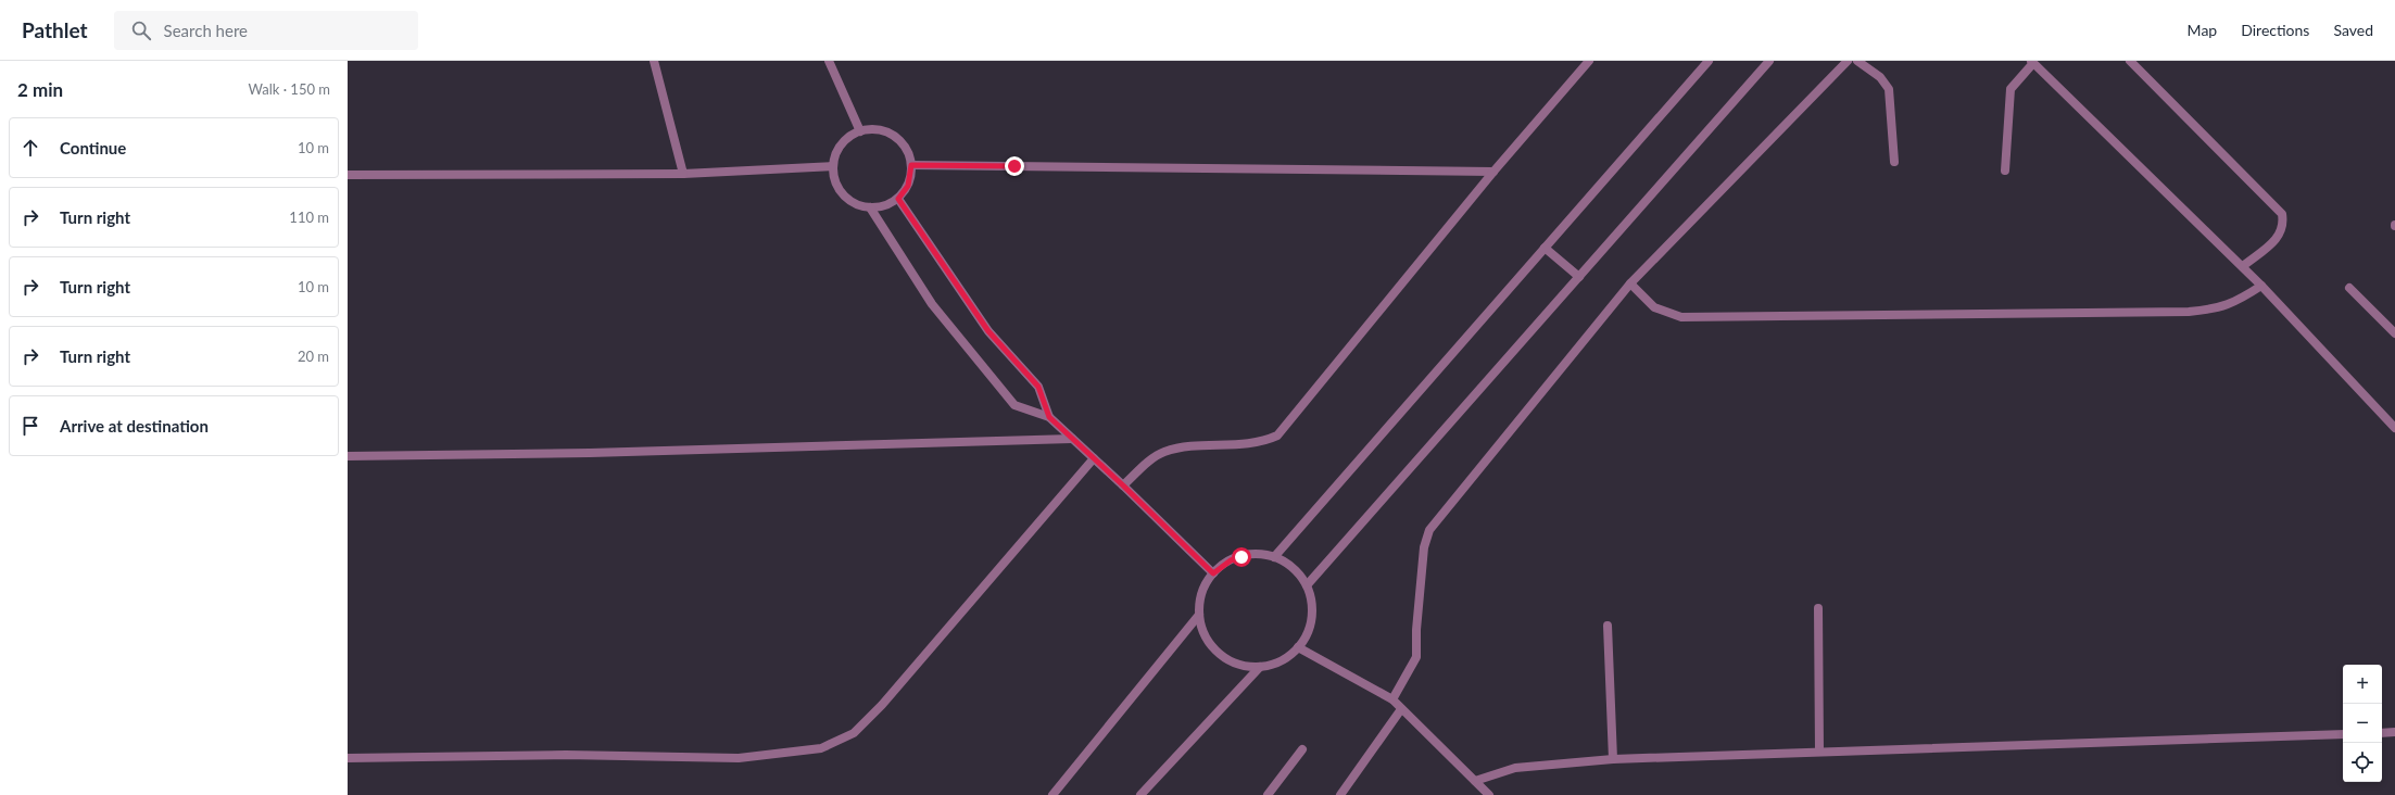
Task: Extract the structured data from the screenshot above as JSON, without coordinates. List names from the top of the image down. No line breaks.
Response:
{"page":{"header":"Pathlet","search":"Search here","nav":["Map","Directions","Saved"],"heading":["2 min","Walk · 150 m"],"list":[["Continue","10 m"],["Turn right","110 m"],["Turn right","10 m"],["Turn right","20 m"],"Arrive at destination"],"map_buttons":["+","−"]}}
